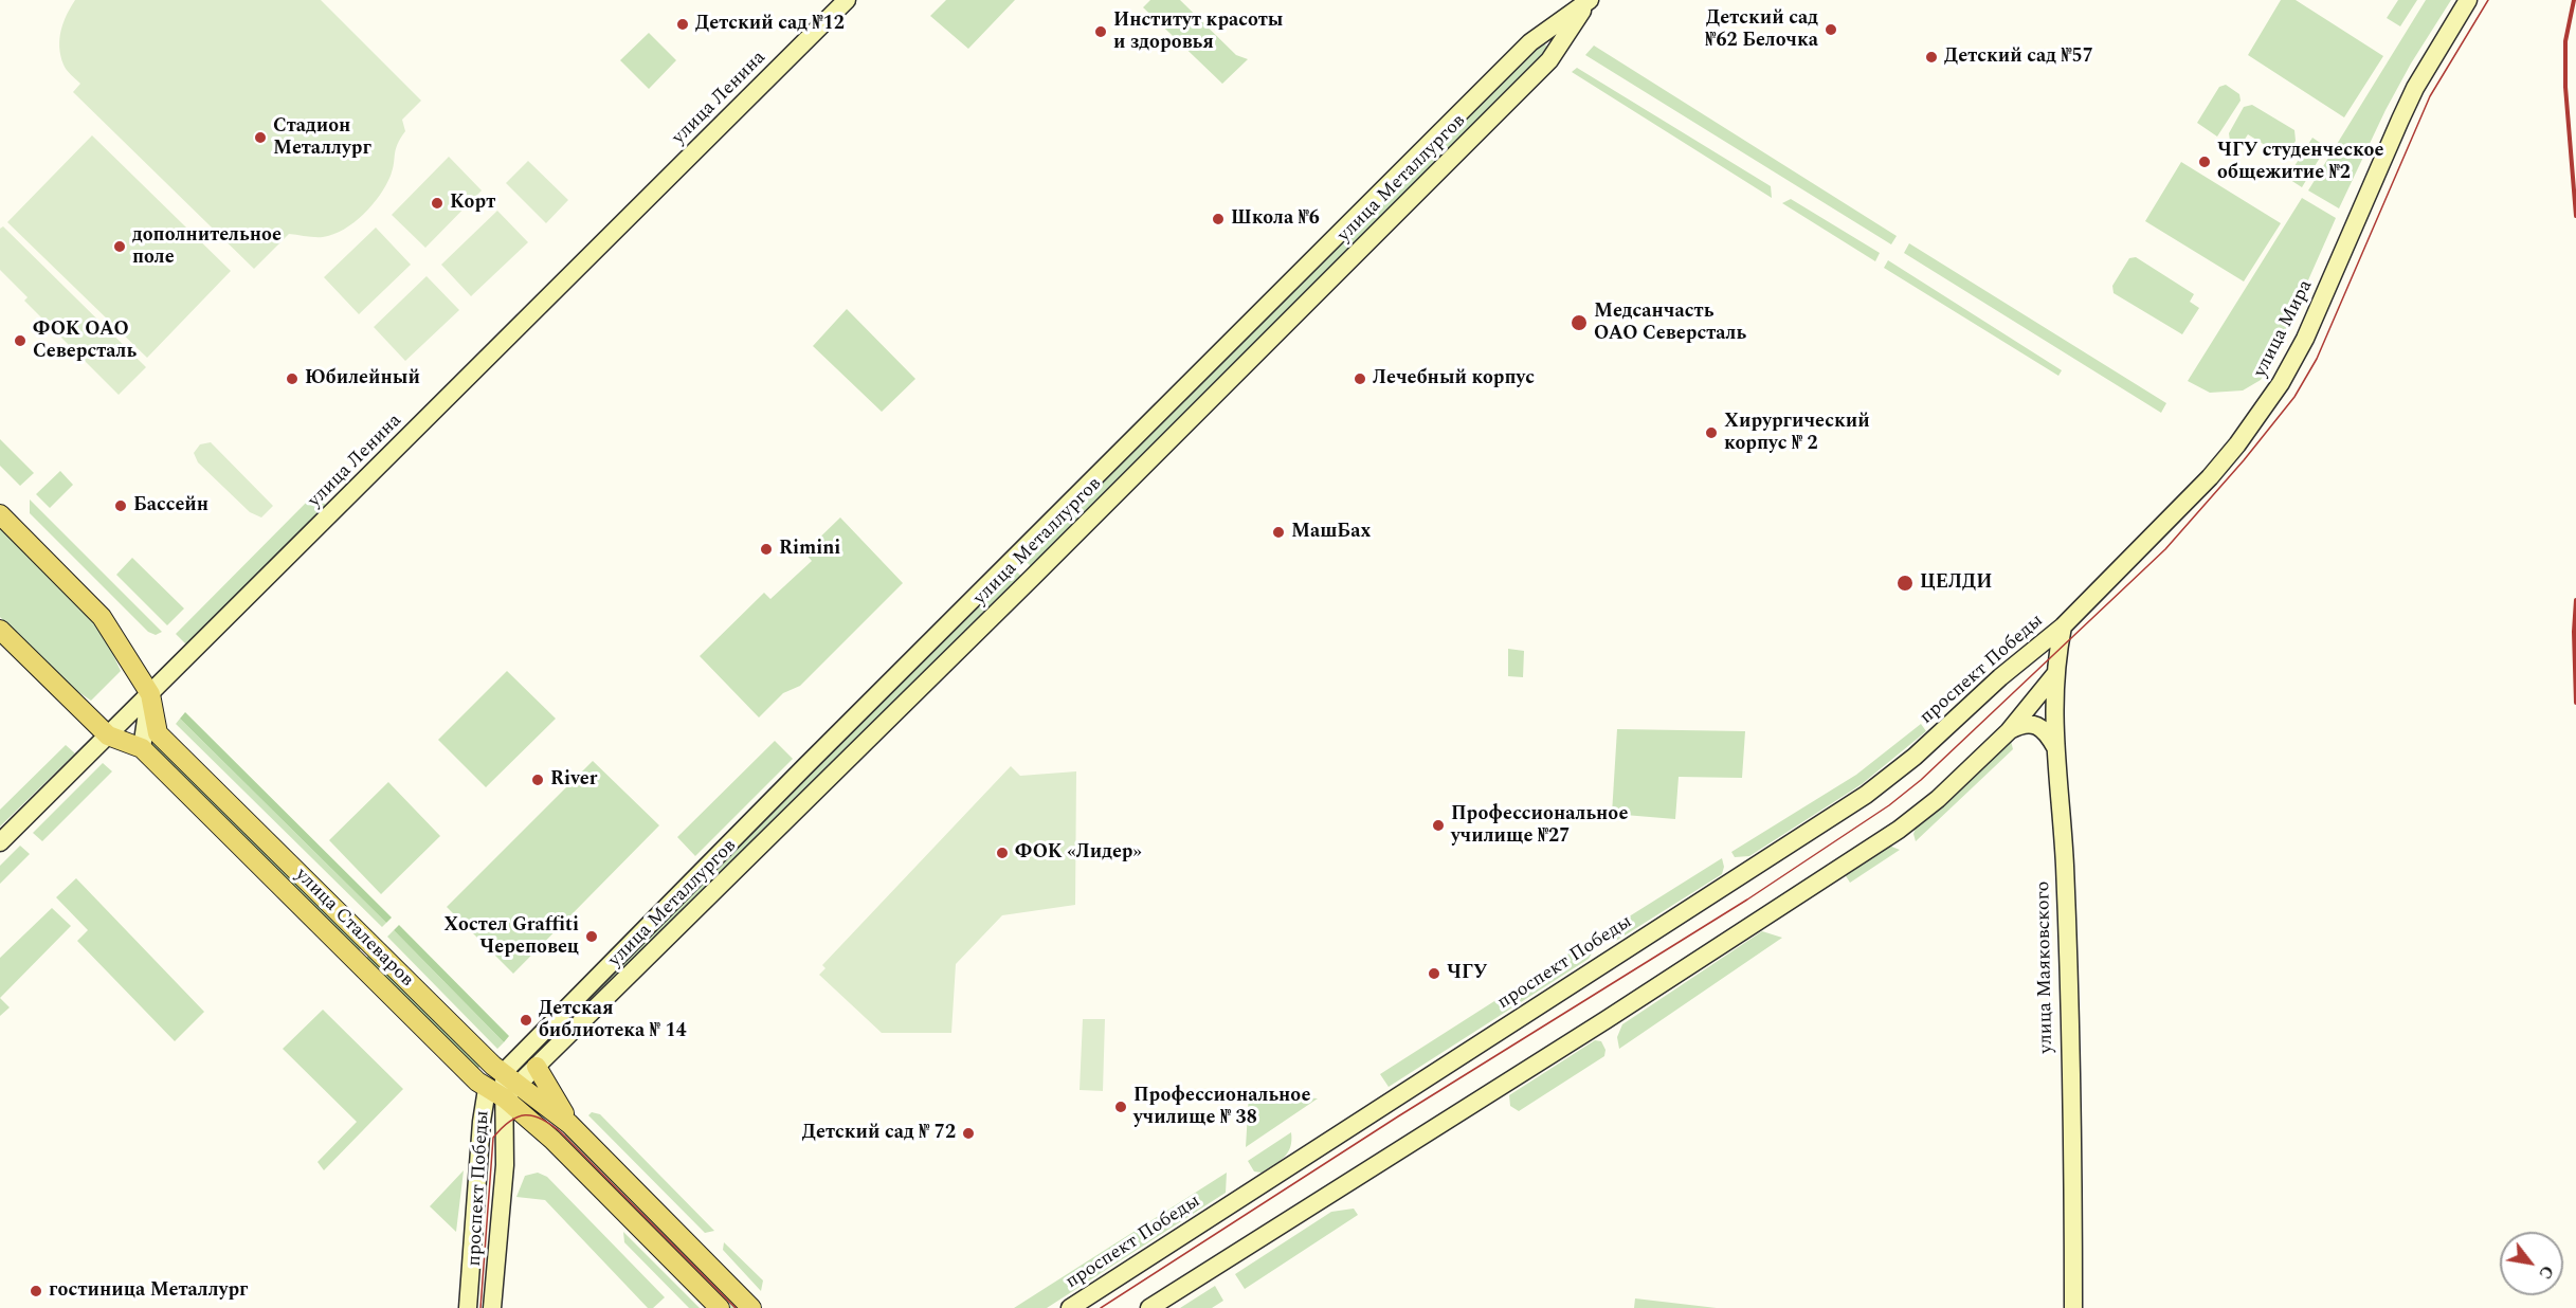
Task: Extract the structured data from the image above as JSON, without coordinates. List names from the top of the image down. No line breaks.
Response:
{"streets":{"main road":["улица Сталеваров"],"street":["улица Ленина","улица Металлургов","улица Мира","проспект Победы","улица Маяковского"]},"crossings":[["улица Ленина","улица Сталеваров"],["улица Металлургов","проспект Победы"],["улица Металлургов","улица Сталеваров"],["улица Мира","проспект Победы"],["улица Мира","улица Маяковского"],["проспект Победы","улица Сталеваров"],["проспект Победы","улица Маяковского"]],"places":["Детский сад №12","Детский сад №62 Белочка","Институт красоты и здоровья","Детский сад №57","Стадион Металлург","ЧГУ студенческое общежитие №2","Корт","Школа №6","дополнительное поле","Медсанчасть ОАО Северсталь","ФОК ОАО Северсталь","Юбилейный","Лечебный корпус","Хирургический корпус № 2","Бассейн","МашБах","Rimini","ЦЕЛДИ","River","Профессиональное училище №27","ФОК «Лидер»","Хостел Graffiti Череповец","ЧГУ","Детская библиотека № 14","Профессиональное училище № 38","Детский сад № 72","гостиница Металлург"],"north":"bottom right"}
